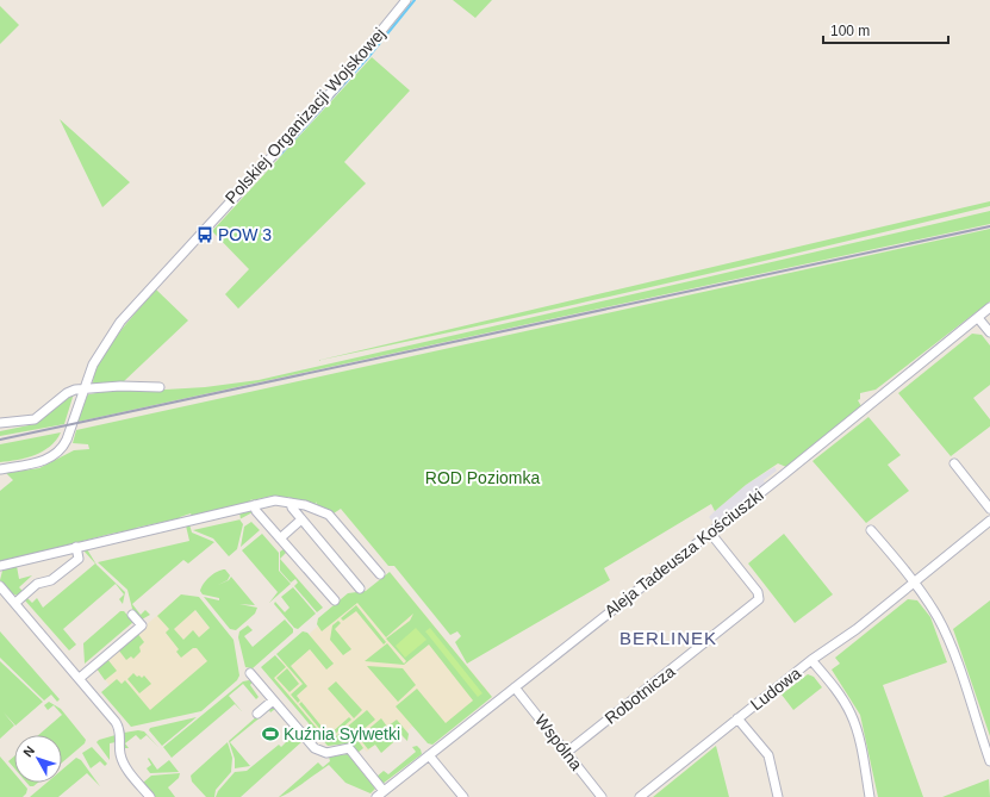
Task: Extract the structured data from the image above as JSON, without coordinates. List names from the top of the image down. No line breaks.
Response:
{"streets":{"street":["Polskiej Organizacji Wojskowej","Aleja Tadeusza Kościuszki","Ludowa","Robotnicza","Wspólna"]},"crossings":[["Aleja Tadeusza Kościuszki","Robotnicza"],["Aleja Tadeusza Kościuszki","Wspólna"],["Robotnicza","Wspólna"]],"districts":["BERLINEK"],"parks":["ROD Poziomka"],"places":{"bus stop":["POW 3"],"sports":["Kuźnia Sylwetki"]},"scale_bar":"100 m","north":"top left"}
